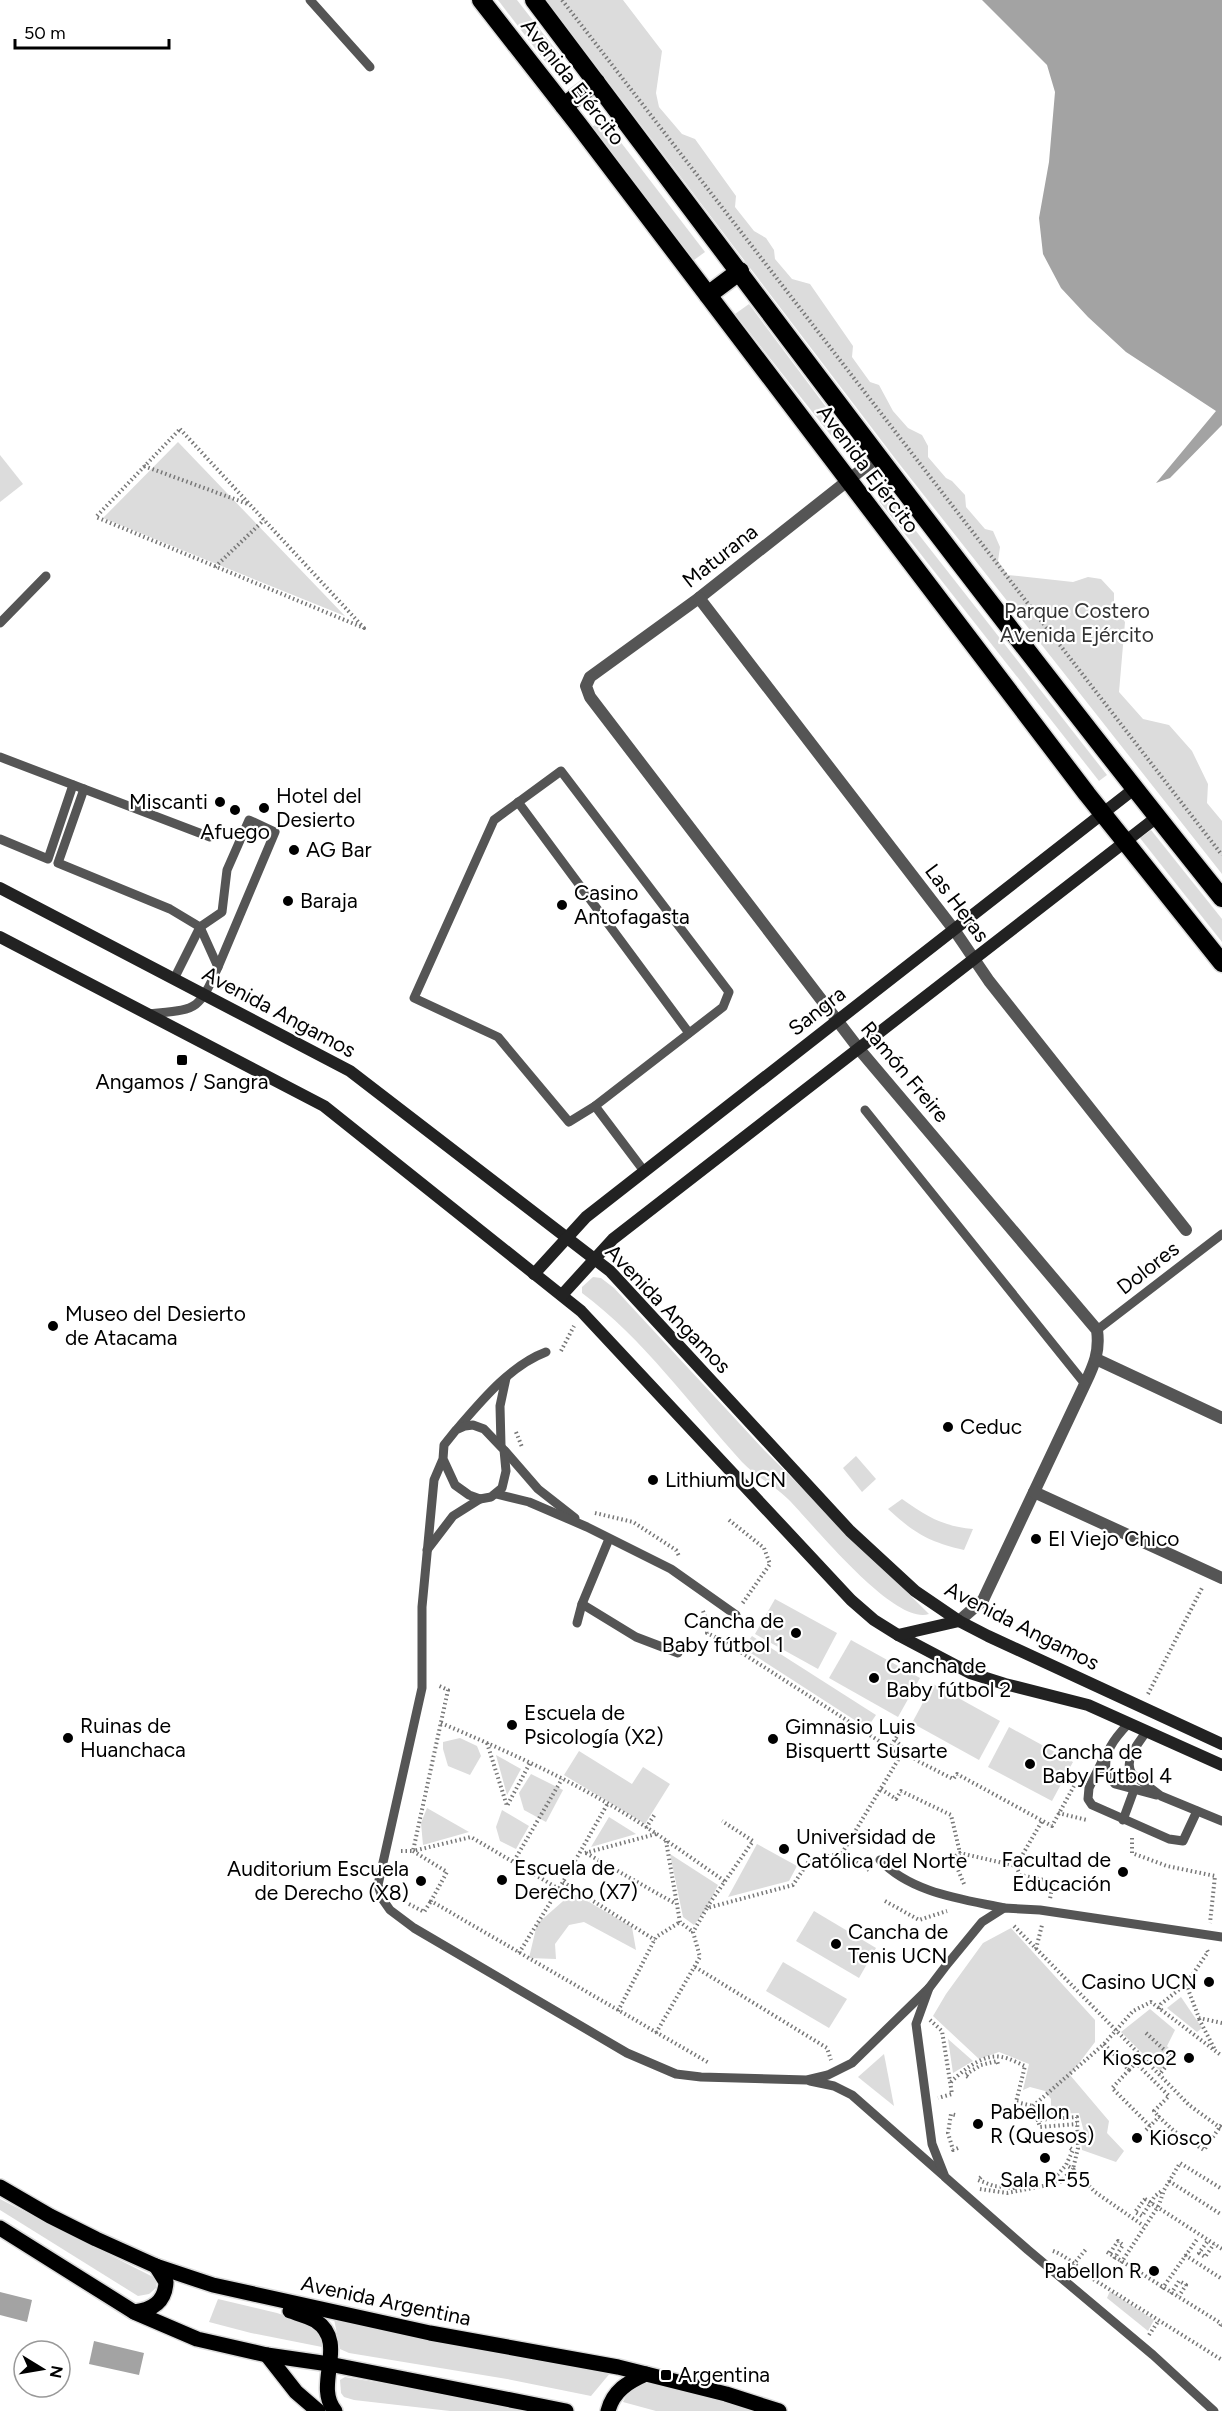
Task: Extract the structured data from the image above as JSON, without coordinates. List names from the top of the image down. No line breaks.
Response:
{"streets":{"highway":["Avenida Ejército"],"main road":["Sangra","Avenida Angamos","Avenida Argentina"],"street":["Maturana","Las Heras","Ramón Freire"],"lane":["Dolores"]},"crossings":[["Avenida Ejército","Maturana"],["Avenida Ejército","Sangra"],["Maturana","Las Heras"],["Maturana","Ramón Freire"],["Las Heras","Sangra"],["Sangra","Avenida Angamos"],["Sangra","Ramón Freire"],["Ramón Freire","Dolores"]],"parks":["Parque Costero Avenida Ejército"],"places":{"other":["Miscanti","Hotel del Desierto","Afuego","AG Bar","Baraja","Casino Antofagasta","Museo del Desierto de Atacama","Ceduc","Lithium UCN","El Viejo Chico","Cancha de Baby fútbol 1","Cancha de Baby fútbol 2","Escuela de Psicología (X2)","Ruinas de Huanchaca","Gimnasio Luis Bisquertt Susarte","Cancha de Baby Fútbol 4","Universidad de Católica del Norte","Facultad de Educación","Escuela de Derecho (X7)","Auditorium Escuela de Derecho (X8)","Cancha de Tenis UCN","Casino UCN","Kiosco2","Pabellon R (Quesos)","Kiosco","Sala R-55","Pabellon R"],"transit":["Angamos / Sangra","Argentina"]},"scale_bar":"50 m","north":"right"}
